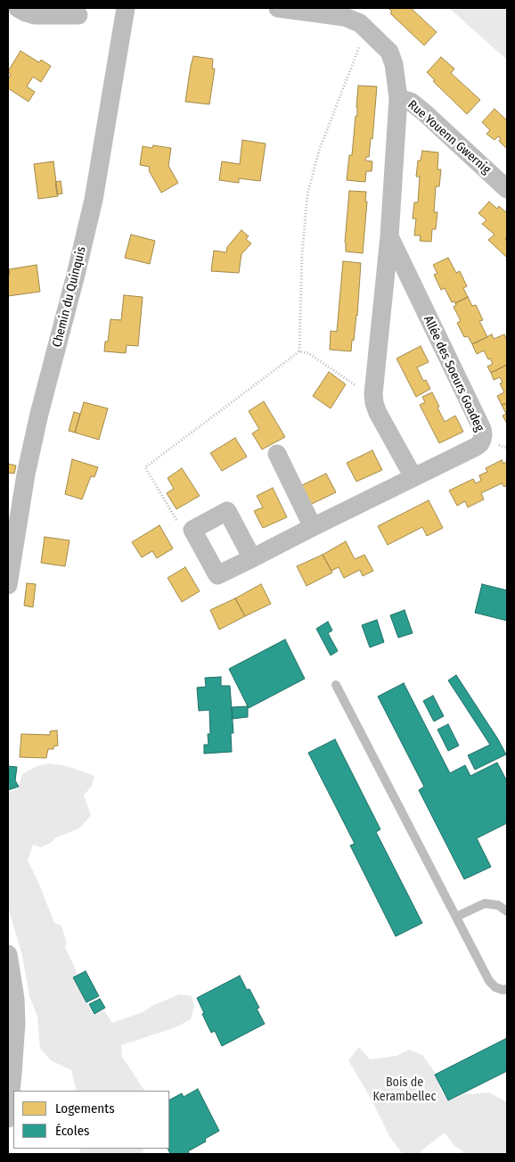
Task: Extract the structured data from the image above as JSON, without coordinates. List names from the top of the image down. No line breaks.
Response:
{"streets":{"street":["Rue Youenn Gwernig","Chemin du Quinquis","Allée des Soeurs Goadeg"]},"crossings":[["Rue Youenn Gwernig","Allée des Soeurs Goadeg"]],"parks":["Bois de Kerambellec"],"legend":["Logements","Écoles"]}
